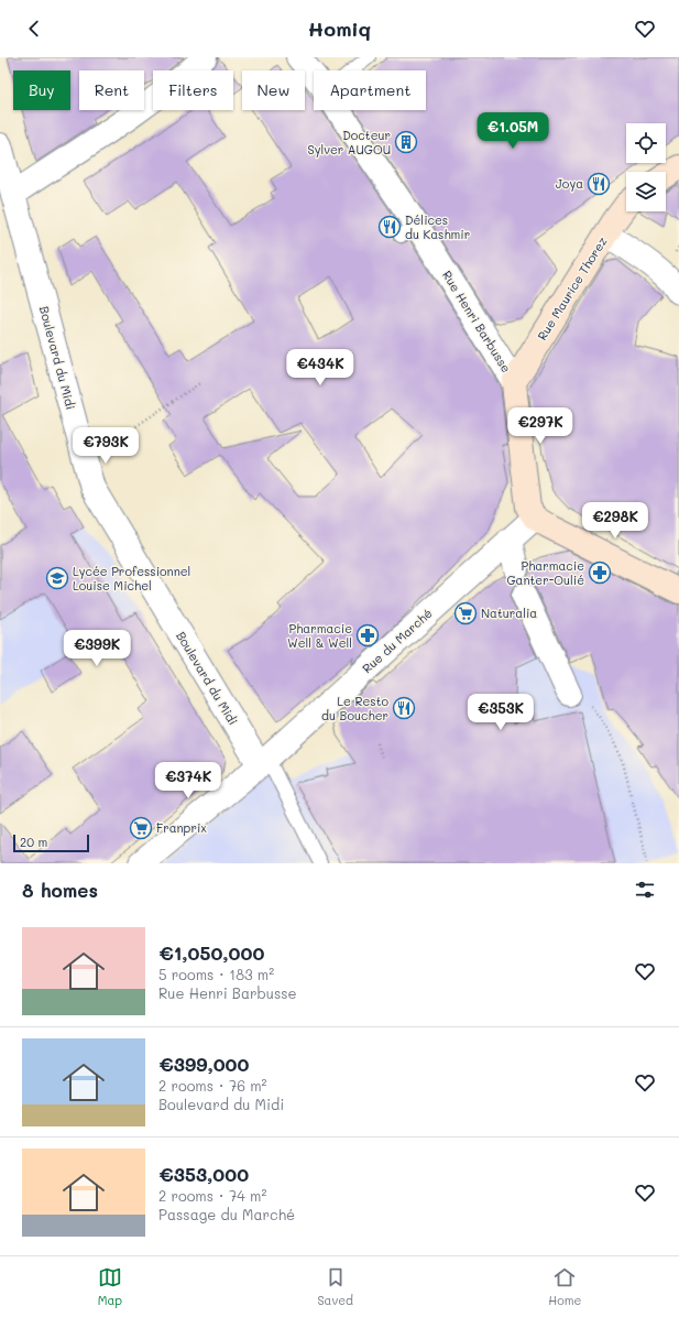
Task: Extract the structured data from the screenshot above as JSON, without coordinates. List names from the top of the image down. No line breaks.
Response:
{"streets":{"street":["Rue Maurice Thorez","Rue Henri Barbusse","Boulevard du Midi","Rue du Marché"]},"crossings":[["Rue Maurice Thorez","Rue Henri Barbusse"],["Rue Henri Barbusse","Rue du Marché"],["Boulevard du Midi","Rue du Marché"]],"places":{"building":["Docteur Sylver AUGOU"],"restaurant":["Joya","Délices du Kashmir","Le Resto du Boucher"],"pharmacy":["Pharmacie Ganter-Oulié","Pharmacie Well & Well"],"school or university":["Lycée Professionnel Louise Michel"],"supermarket":["Naturalia","Franprix"]},"scale_bar":"20 m","page":{"header":"Homiq","chip":["Buy","Rent","Filters","New","Apartment"],"price":["€1.05M","€434K","€297K","€793K","€298K","€399K","€353K","€374K"],"scale":"20 m","heading":"8 homes","list":[{"name":"€1,050,000","note":"5 rooms · 183 m² · Rue Henri Barbusse"},{"name":"€399,000","note":"2 rooms · 76 m² · Boulevard du Midi"},{"name":"€353,000","note":"2 rooms · 74 m² · Passage du Marché"}],"tabs":["Map","Saved","Home"]}}
